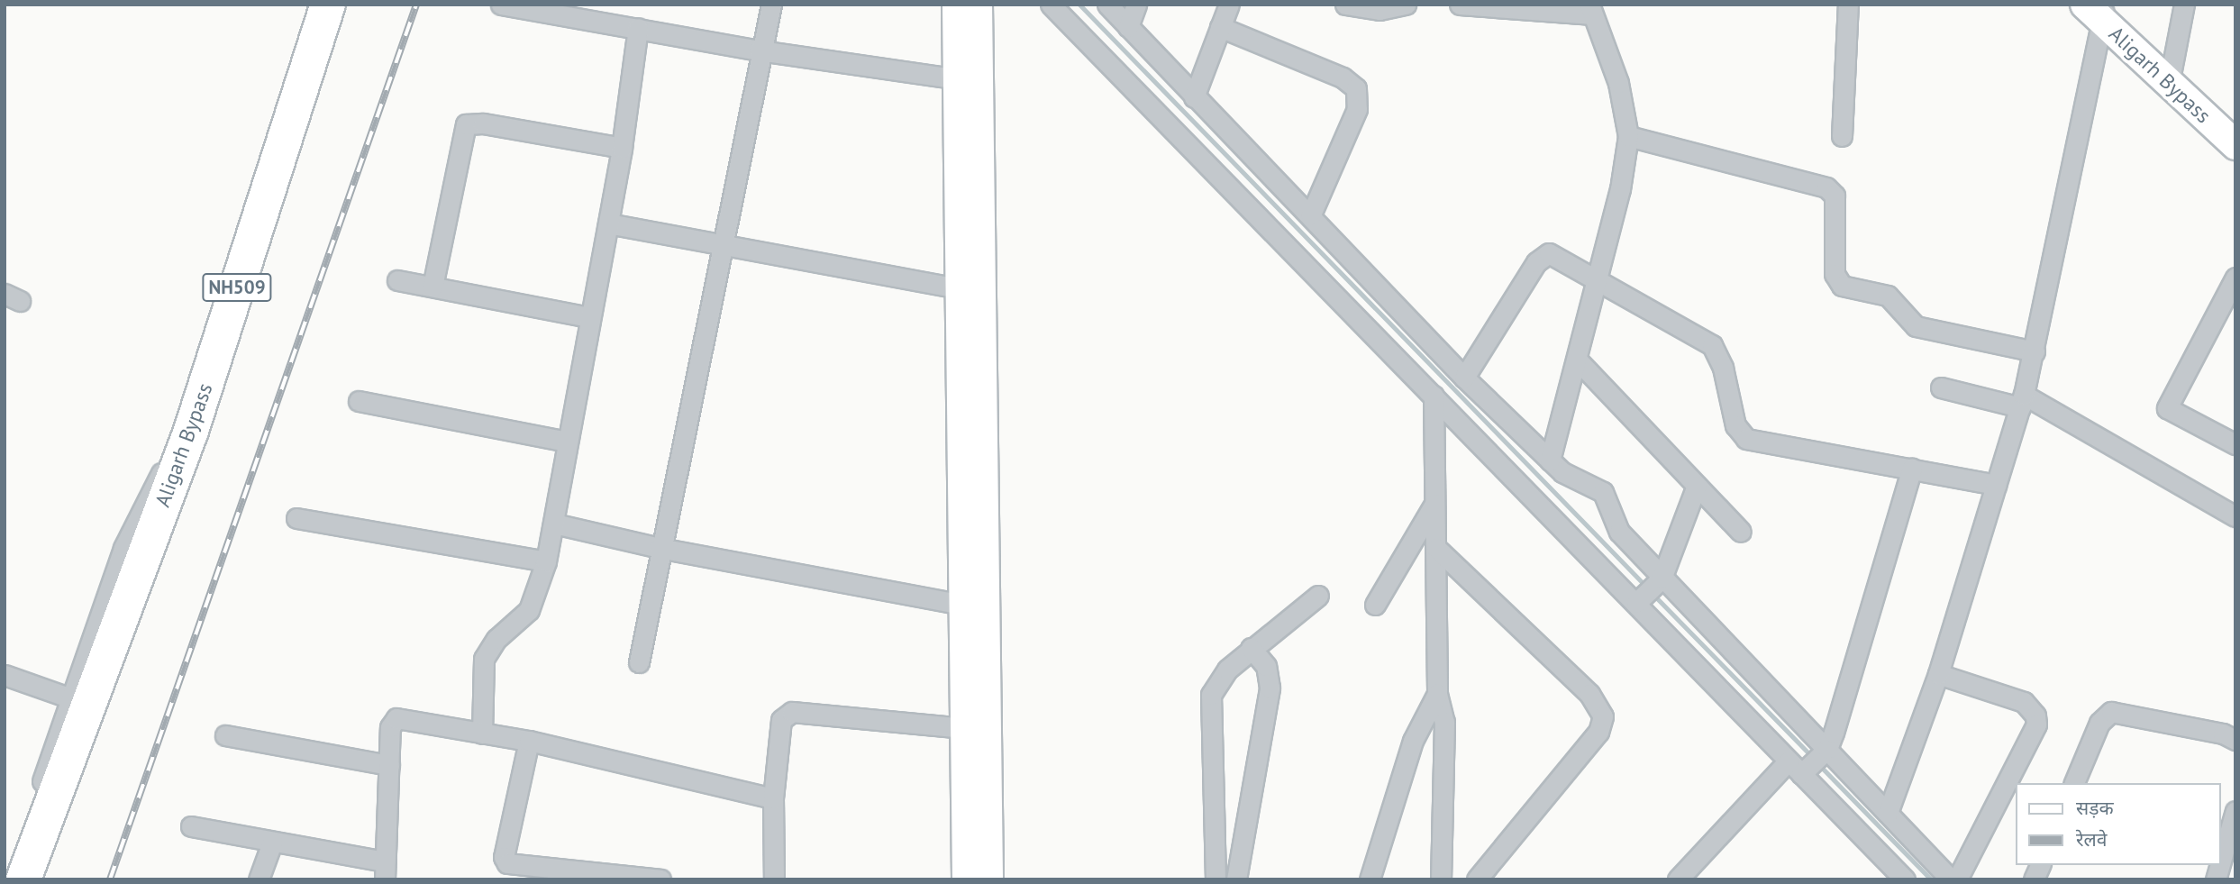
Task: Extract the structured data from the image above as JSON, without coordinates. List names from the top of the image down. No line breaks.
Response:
{"streets":{"highway":["Aligarh Bypass","NH509"]},"legend":["सड़क","रेलवे"]}
